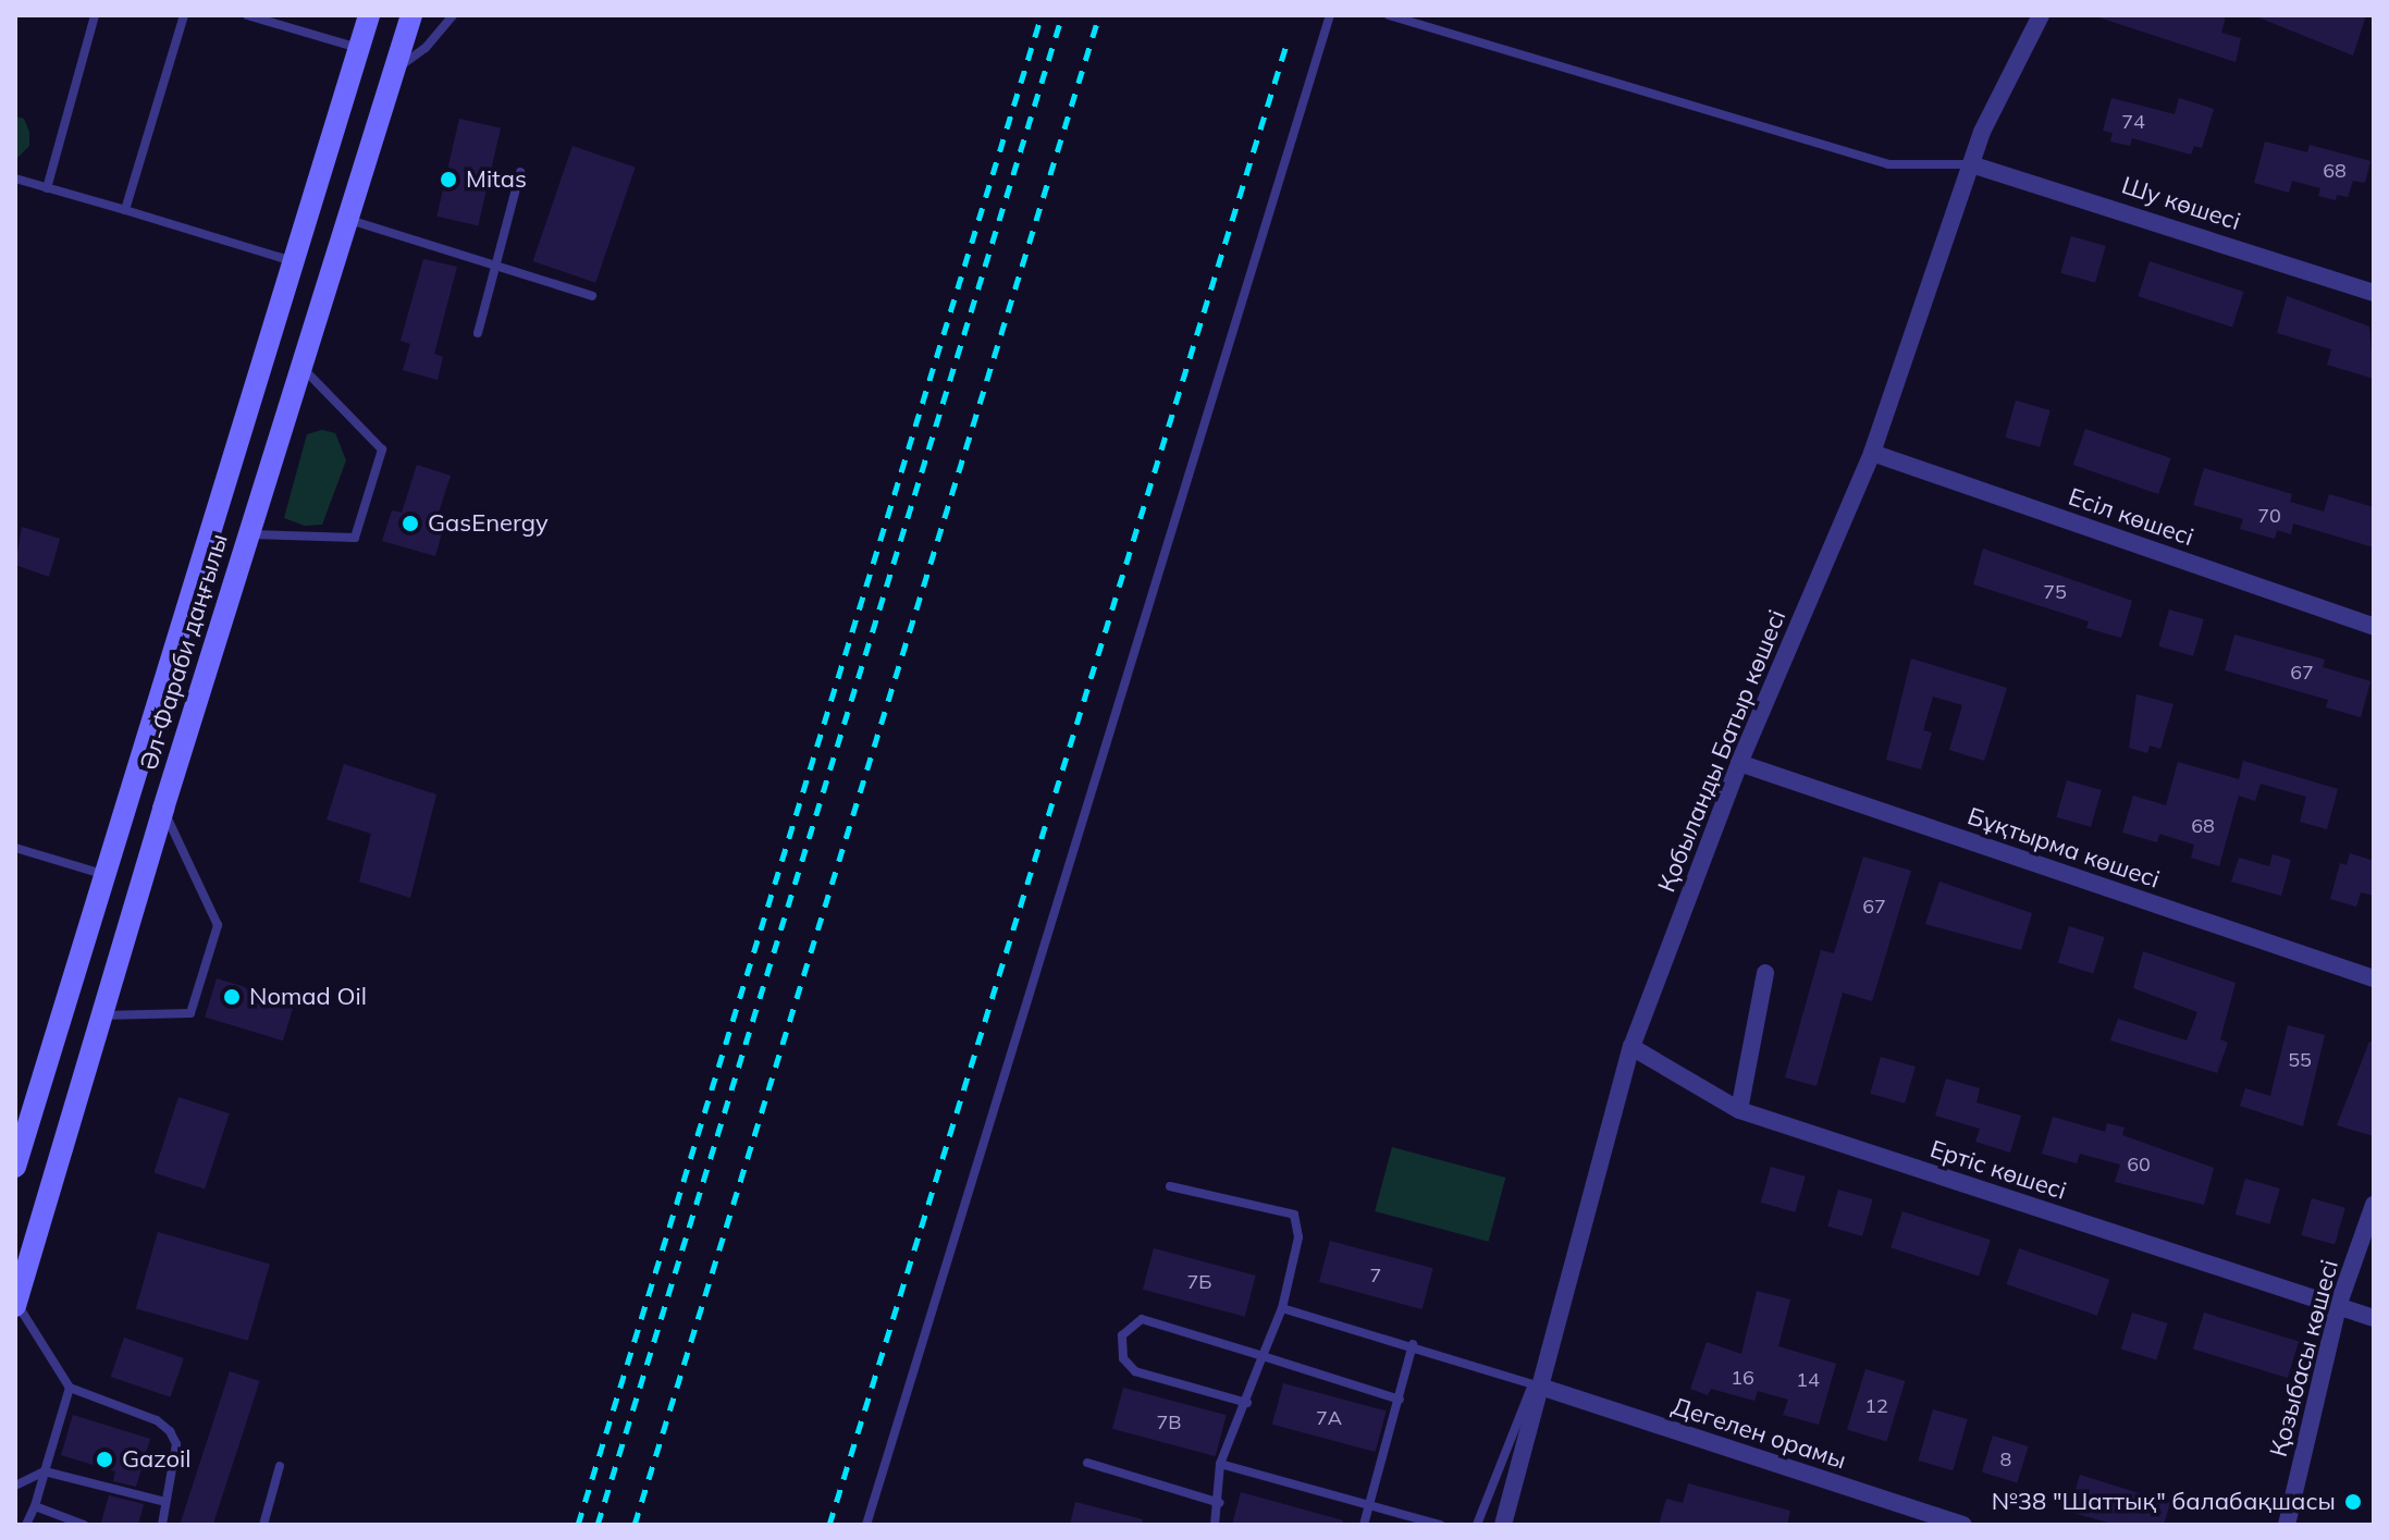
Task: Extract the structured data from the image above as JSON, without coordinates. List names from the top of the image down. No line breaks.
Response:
{"streets":{"main road":["Әл-Фараби даңғылы"],"street":["Шу көшесі","Есіл көшесі","Қобыланды Батыр көшесі","Бұқтырма көшесі","Ертіс көшесі","Қозыбасы көшесі","Дегелен орамы"]},"crossings":[["Шу көшесі","Қобыланды Батыр көшесі"],["Есіл көшесі","Қобыланды Батыр көшесі"],["Қобыланды Батыр көшесі","Бұқтырма көшесі"],["Қобыланды Батыр көшесі","Ертіс көшесі"],["Қобыланды Батыр көшесі","Дегелен орамы"],["Ертіс көшесі","Қозыбасы көшесі"]],"places":["Mitas","GasEnergy","Nomad Oil","Gazoil","№38 \"Шаттық\" балабақшасы"],"house_numbers":["74","68","70","75","67","68","67","55","60","7","7Б","16","14","12","7А","7В","8"]}
